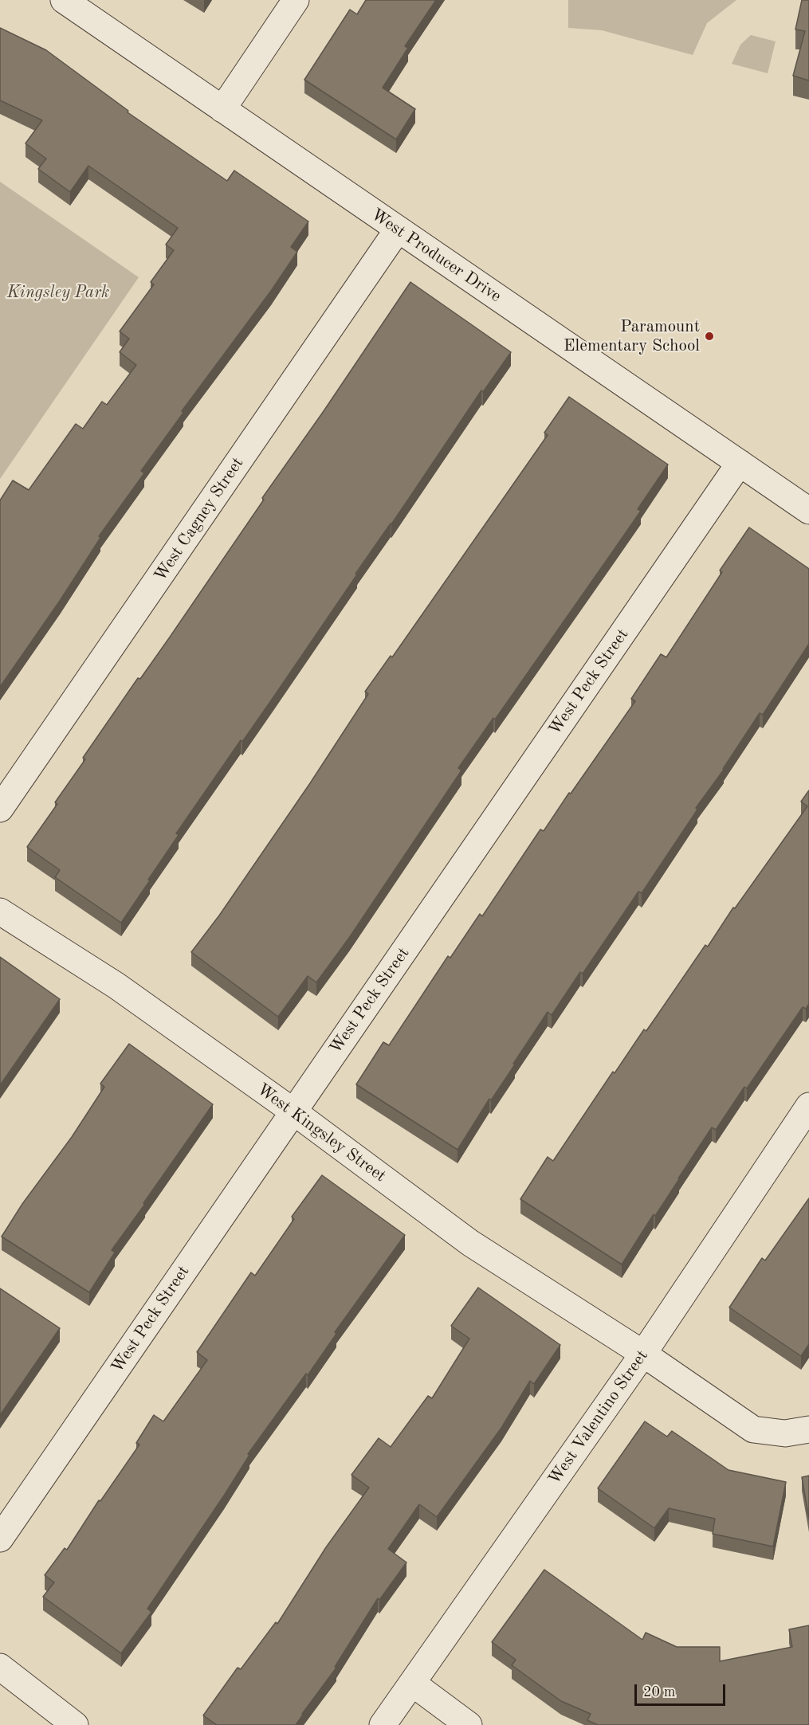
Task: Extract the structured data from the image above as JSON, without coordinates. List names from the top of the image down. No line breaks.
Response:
{"streets":{"street":["West Producer Drive","West Cagney Street","West Peck Street","West Kingsley Street","West Valentino Street"]},"crossings":[["West Producer Drive","West Cagney Street"],["West Producer Drive","West Peck Street"],["West Peck Street","West Kingsley Street"],["West Kingsley Street","West Valentino Street"]],"parks":["Kingsley Park"],"places":["Paramount Elementary School"],"scale_bar":"20 m"}
